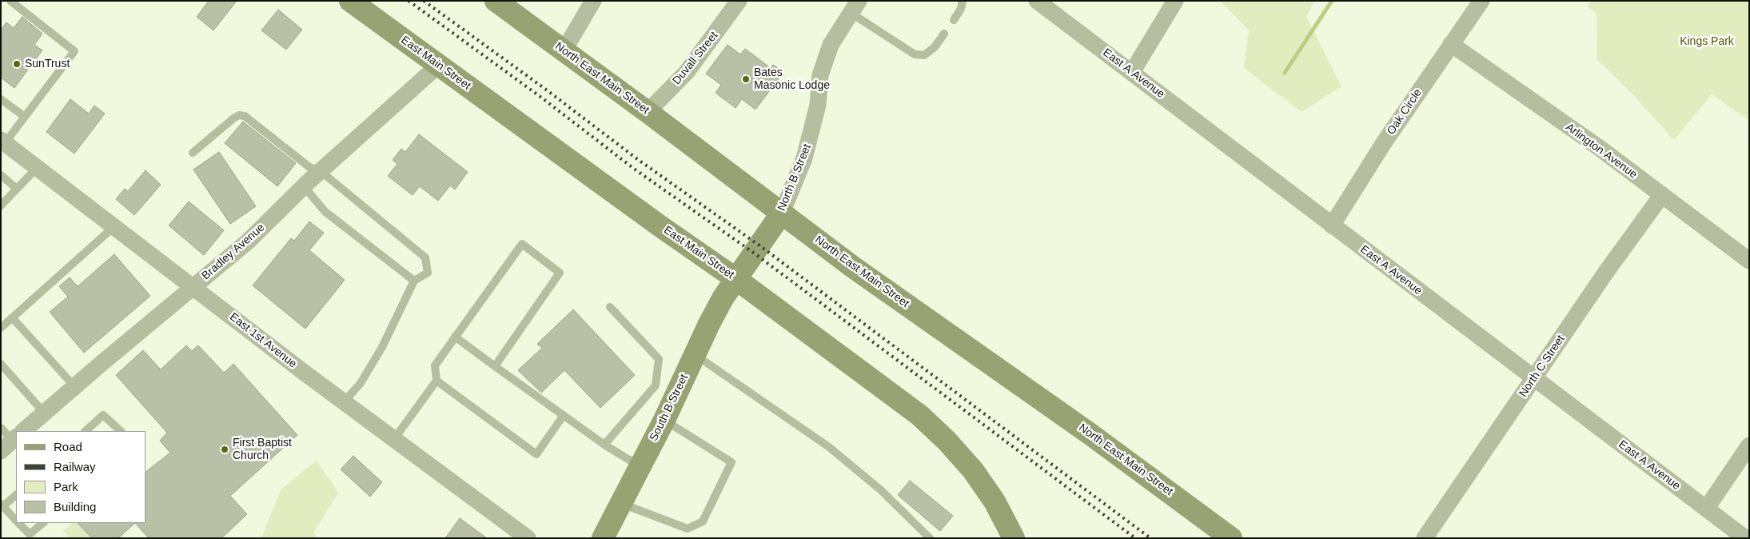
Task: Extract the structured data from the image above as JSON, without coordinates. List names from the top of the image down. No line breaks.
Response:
{"streets":{"street":["Duvall Street","East Main Street","East A Avenue","North East Main Street","Oak Circle","Arlington Avenue","North B Street","Bradley Avenue","East 1st Avenue","North C Street","South B Street"]},"crossings":[["Duvall Street","North East Main Street"],["East Main Street","North B Street"],["East Main Street","Bradley Avenue"],["East Main Street","South B Street"],["East A Avenue","Oak Circle"],["East A Avenue","North C Street"],["North East Main Street","North B Street"],["Oak Circle","Arlington Avenue"],["Arlington Avenue","North C Street"],["North B Street","South B Street"],["Bradley Avenue","East 1st Avenue"]],"parks":["Kings Park"],"places":["SunTrust","Bates Masonic Lodge","First Baptist Church"],"legend":["Road","Railway","Park","Building"]}
